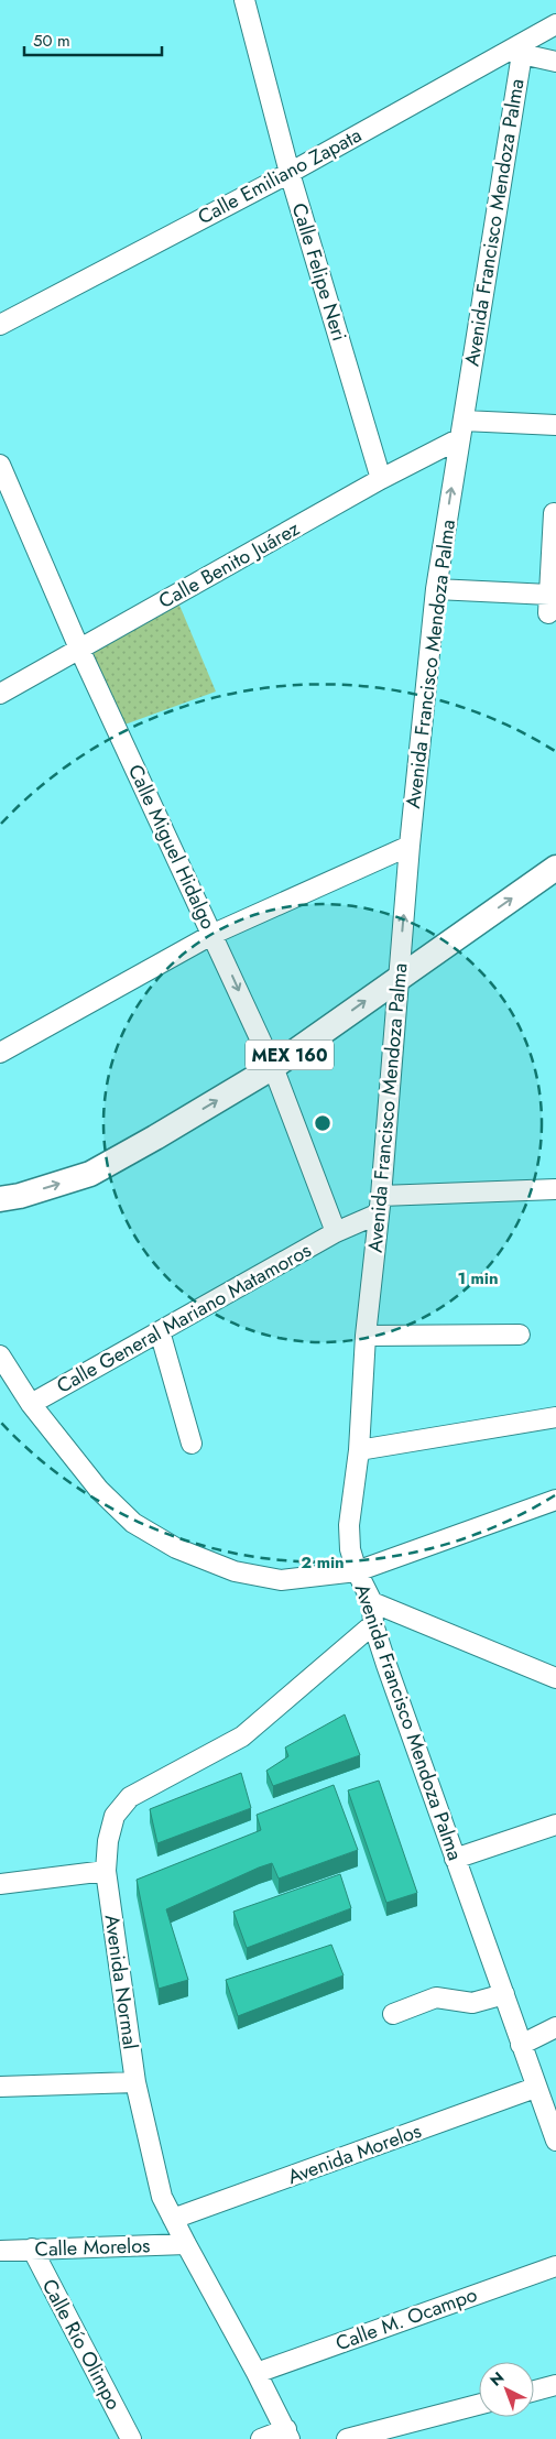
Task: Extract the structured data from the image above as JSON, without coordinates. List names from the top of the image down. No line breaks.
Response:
{"streets":{"main road":["MEX 160"],"street":["Calle Emiliano Zapata","Avenida Francisco Mendoza Palma","Calle Felipe Neri","Calle Benito Juárez","Calle Miguel Hidalgo","Calle General Mariano Matamoros","Avenida Normal","Avenida Morelos","Calle Morelos","Calle M. Ocampo","Calle Río Olimpo"]},"crossings":[["Calle Emiliano Zapata","Avenida Francisco Mendoza Palma"],["Calle Emiliano Zapata","Calle Felipe Neri"],["Avenida Francisco Mendoza Palma","Calle Benito Juárez"],["Avenida Francisco Mendoza Palma","MEX 160"],["Avenida Francisco Mendoza Palma","Calle General Mariano Matamoros"],["Avenida Francisco Mendoza Palma","Avenida Normal"],["Avenida Francisco Mendoza Palma","Avenida Morelos"],["Calle Felipe Neri","Calle Benito Juárez"],["Calle Benito Juárez","Calle Miguel Hidalgo"],["Calle Miguel Hidalgo","MEX 160"],["Calle Miguel Hidalgo","Calle General Mariano Matamoros"],["Avenida Normal","Avenida Morelos"],["Avenida Normal","Calle Morelos"],["Avenida Normal","Calle M. Ocampo"],["Calle Morelos","Calle Río Olimpo"]],"scale_bar":"50 m","north":"top left","rings":["1 min","2 min"]}
